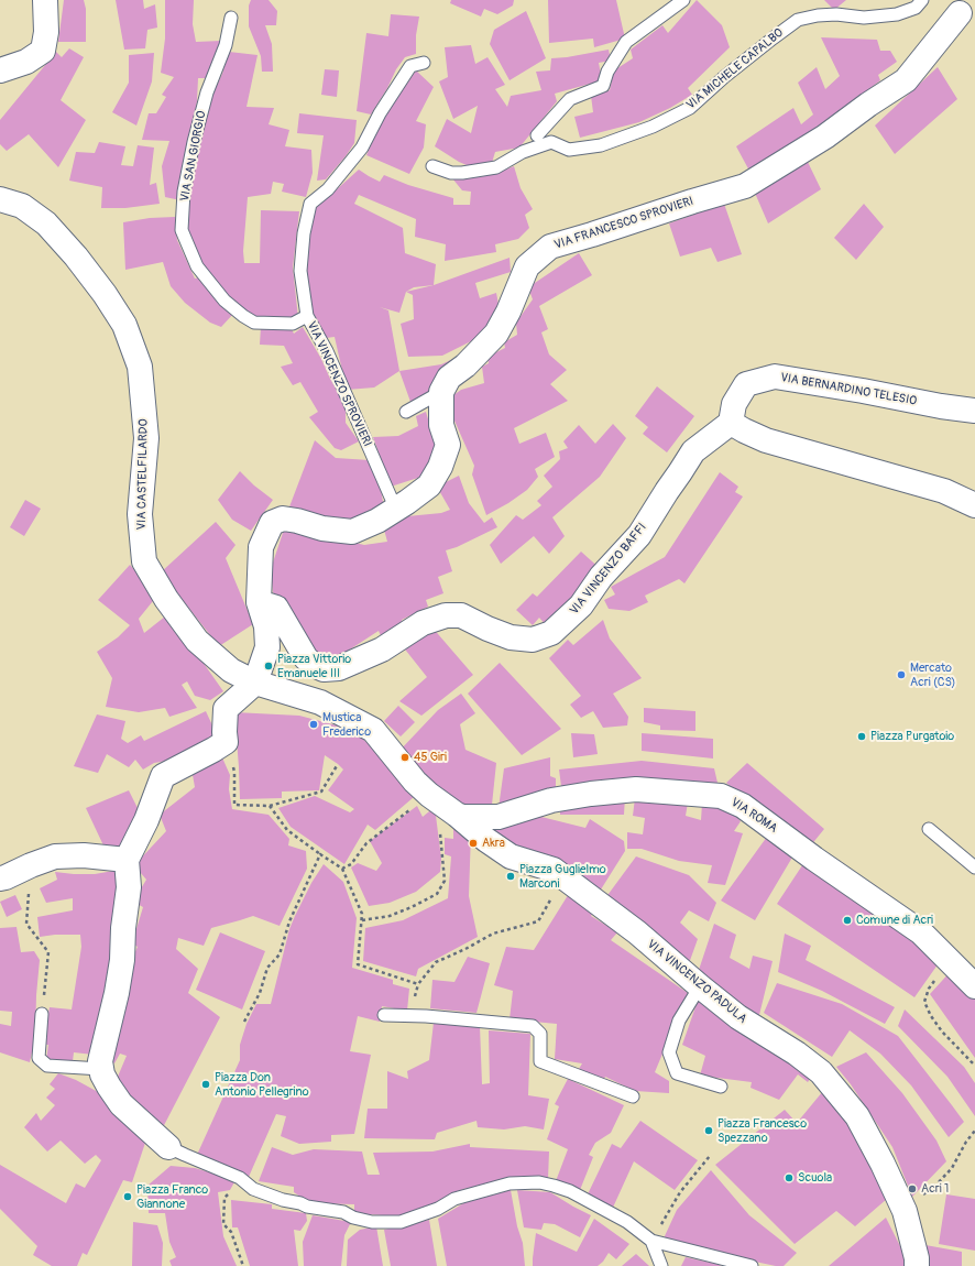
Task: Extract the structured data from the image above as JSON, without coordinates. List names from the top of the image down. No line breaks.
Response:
{"streets":{"street":["VIA FRANCESCO SPROVIERI","VIA BERNARDINO TELESIO","VIA CASTELFILARDO","VIA VINCENZO BAFFI","VIA ROMA","VIA VINCENZO PADULA"],"lane":["VIA MICHELE CAPALBO","VIA SAN GIORGIO","VIA VINCENZO SPROVIERI"]},"crossings":[["VIA SAN GIORGIO","VIA VINCENZO SPROVIERI"],["VIA BERNARDINO TELESIO","VIA VINCENZO BAFFI"],["VIA CASTELFILARDO","VIA VINCENZO PADULA"],["VIA ROMA","VIA VINCENZO PADULA"]],"places":["Piazza Vittorio Emanuele III","Mercato Acri (CS)","Mustica Frederico","Piazza Purgatoio","45 Giri","Akra","Piazza Guglielmo Marconi","Comune di Acri","Piazza Don Antonio Pellegrino","Piazza Francesco Spezzano","Scuola","Acri 1","Piazza Franco Giannone"]}
